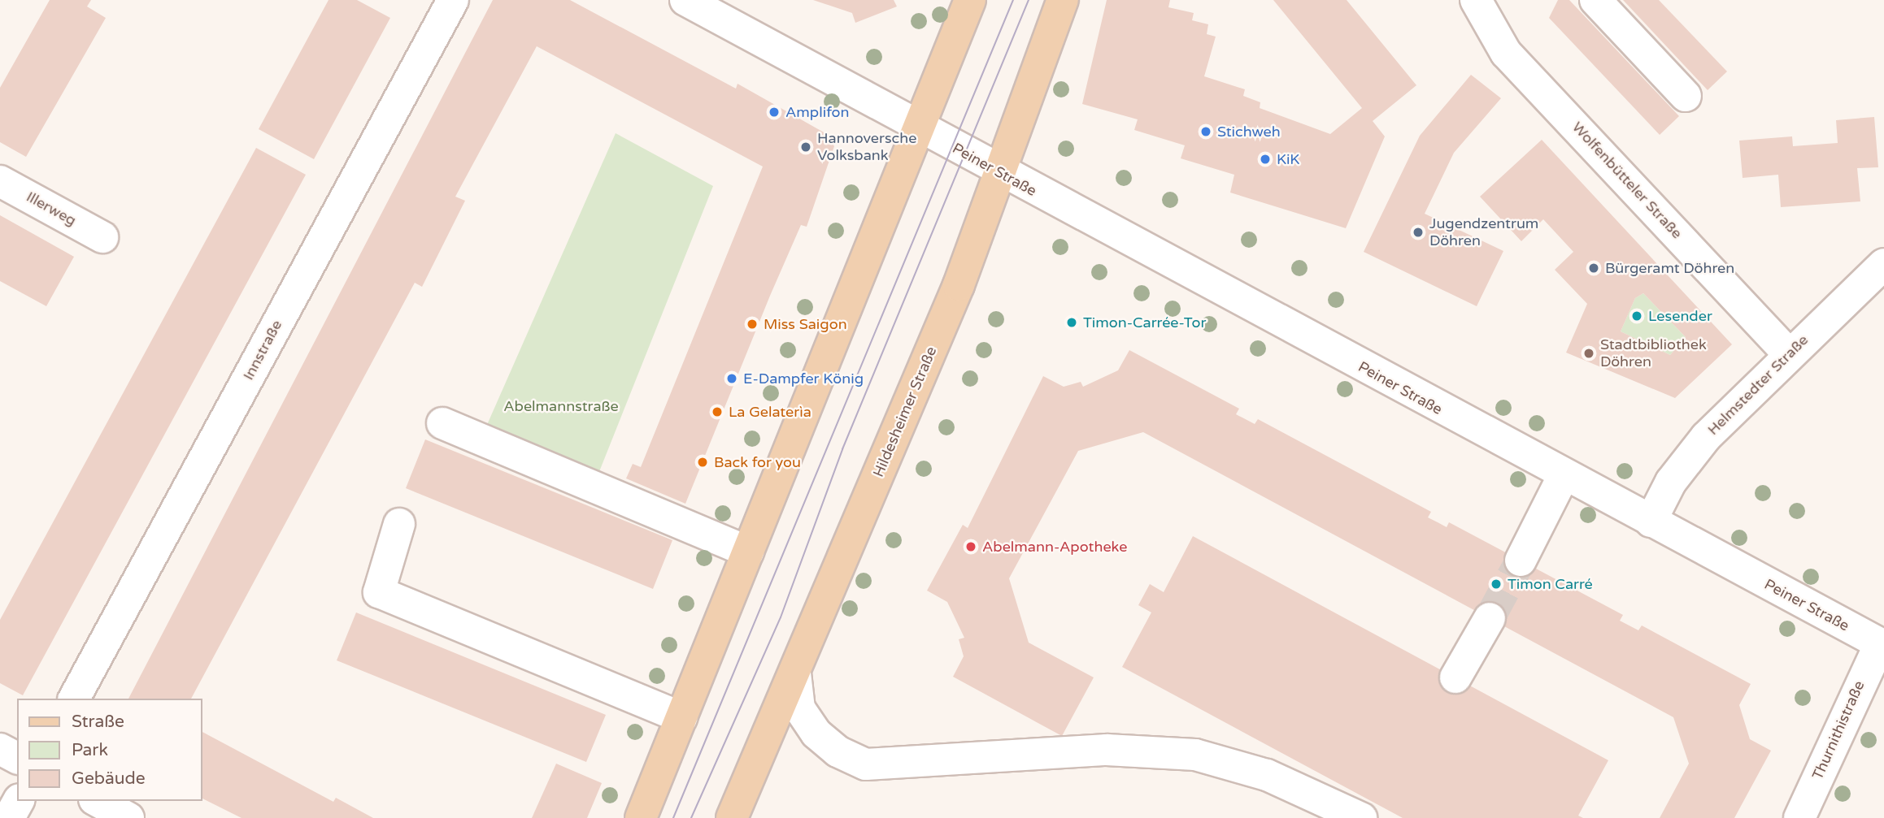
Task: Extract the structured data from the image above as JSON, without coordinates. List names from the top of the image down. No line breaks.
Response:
{"streets":{"main road":["Hildesheimer Straße"],"street":["Peiner Straße","Wolfenbütteler Straße","Illerweg","Innstraße","Helmstedter Straße","Thurnithistraße"]},"crossings":[["Peiner Straße","Helmstedter Straße"],["Peiner Straße","Hildesheimer Straße"],["Peiner Straße","Thurnithistraße"],["Wolfenbütteler Straße","Helmstedter Straße"]],"parks":["Abelmannstraße"],"places":["Amplifon","Stichweh","Hannoversche Volksbank","KiK","Jugendzentrum Döhren","Bürgeramt Döhren","Lesender","Timon-Carrée-Tor","Miss Saigon","Stadtbibliothek Döhren","E-Dampfer König","La Gelaterìa","Back for you","Abelmann-Apotheke","Timon Carré"],"legend":["Straße","Park","Gebäude"]}
